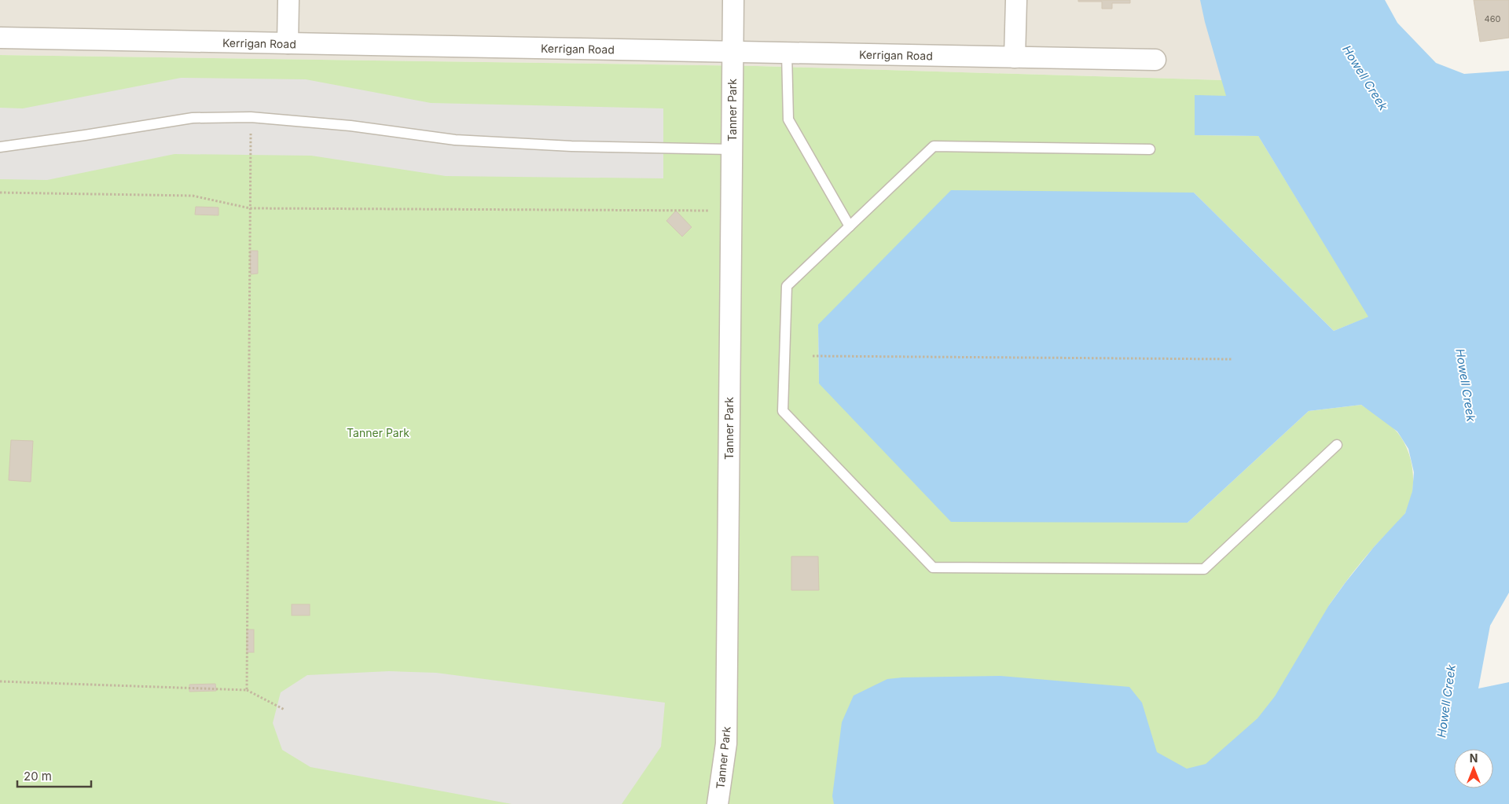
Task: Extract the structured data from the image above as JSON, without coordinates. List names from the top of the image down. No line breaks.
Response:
{"streets":{"street":["Kerrigan Road","Tanner Park"]},"crossings":[["Kerrigan Road","Tanner Park"]],"water":["Howell Creek"],"parks":["Tanner Park"],"house_numbers":["460"],"scale_bar":"20 m","north":"top"}
